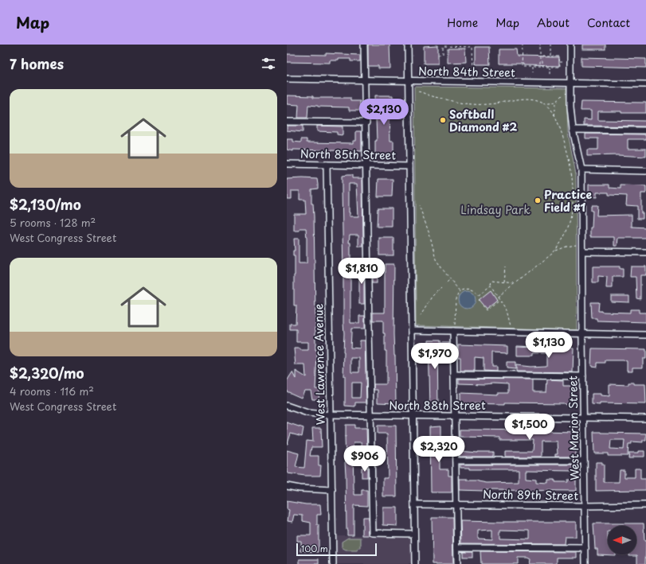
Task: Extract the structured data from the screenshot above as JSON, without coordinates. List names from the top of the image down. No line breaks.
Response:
{"streets":{"street":["North 84th Street","North 85th Street","West Lawrence Avenue","North 88th Street","West Marion Street","North 89th Street"]},"crossings":[["North 84th Street","West Marion Street"],["North 85th Street","West Lawrence Avenue"],["West Lawrence Avenue","North 88th Street"],["North 88th Street","West Marion Street"],["West Marion Street","North 89th Street"]],"parks":["Lindsay Park"],"places":["Softball Diamond #2","Practice Field #1"],"scale_bar":"100 m","north":"left","page":{"header":"Map","nav":["Home","Map","About","Contact"],"heading":"7 homes","list":[{"name":"$2,130/mo","note":"5 rooms · 128 m² · West Congress Street"},{"name":"$2,320/mo","note":"4 rooms · 116 m² · West Congress Street"}],"price":["$2,130","$1,810","$1,130","$1,970","$1,500","$2,320","$906"],"scale":"100 m"}}
